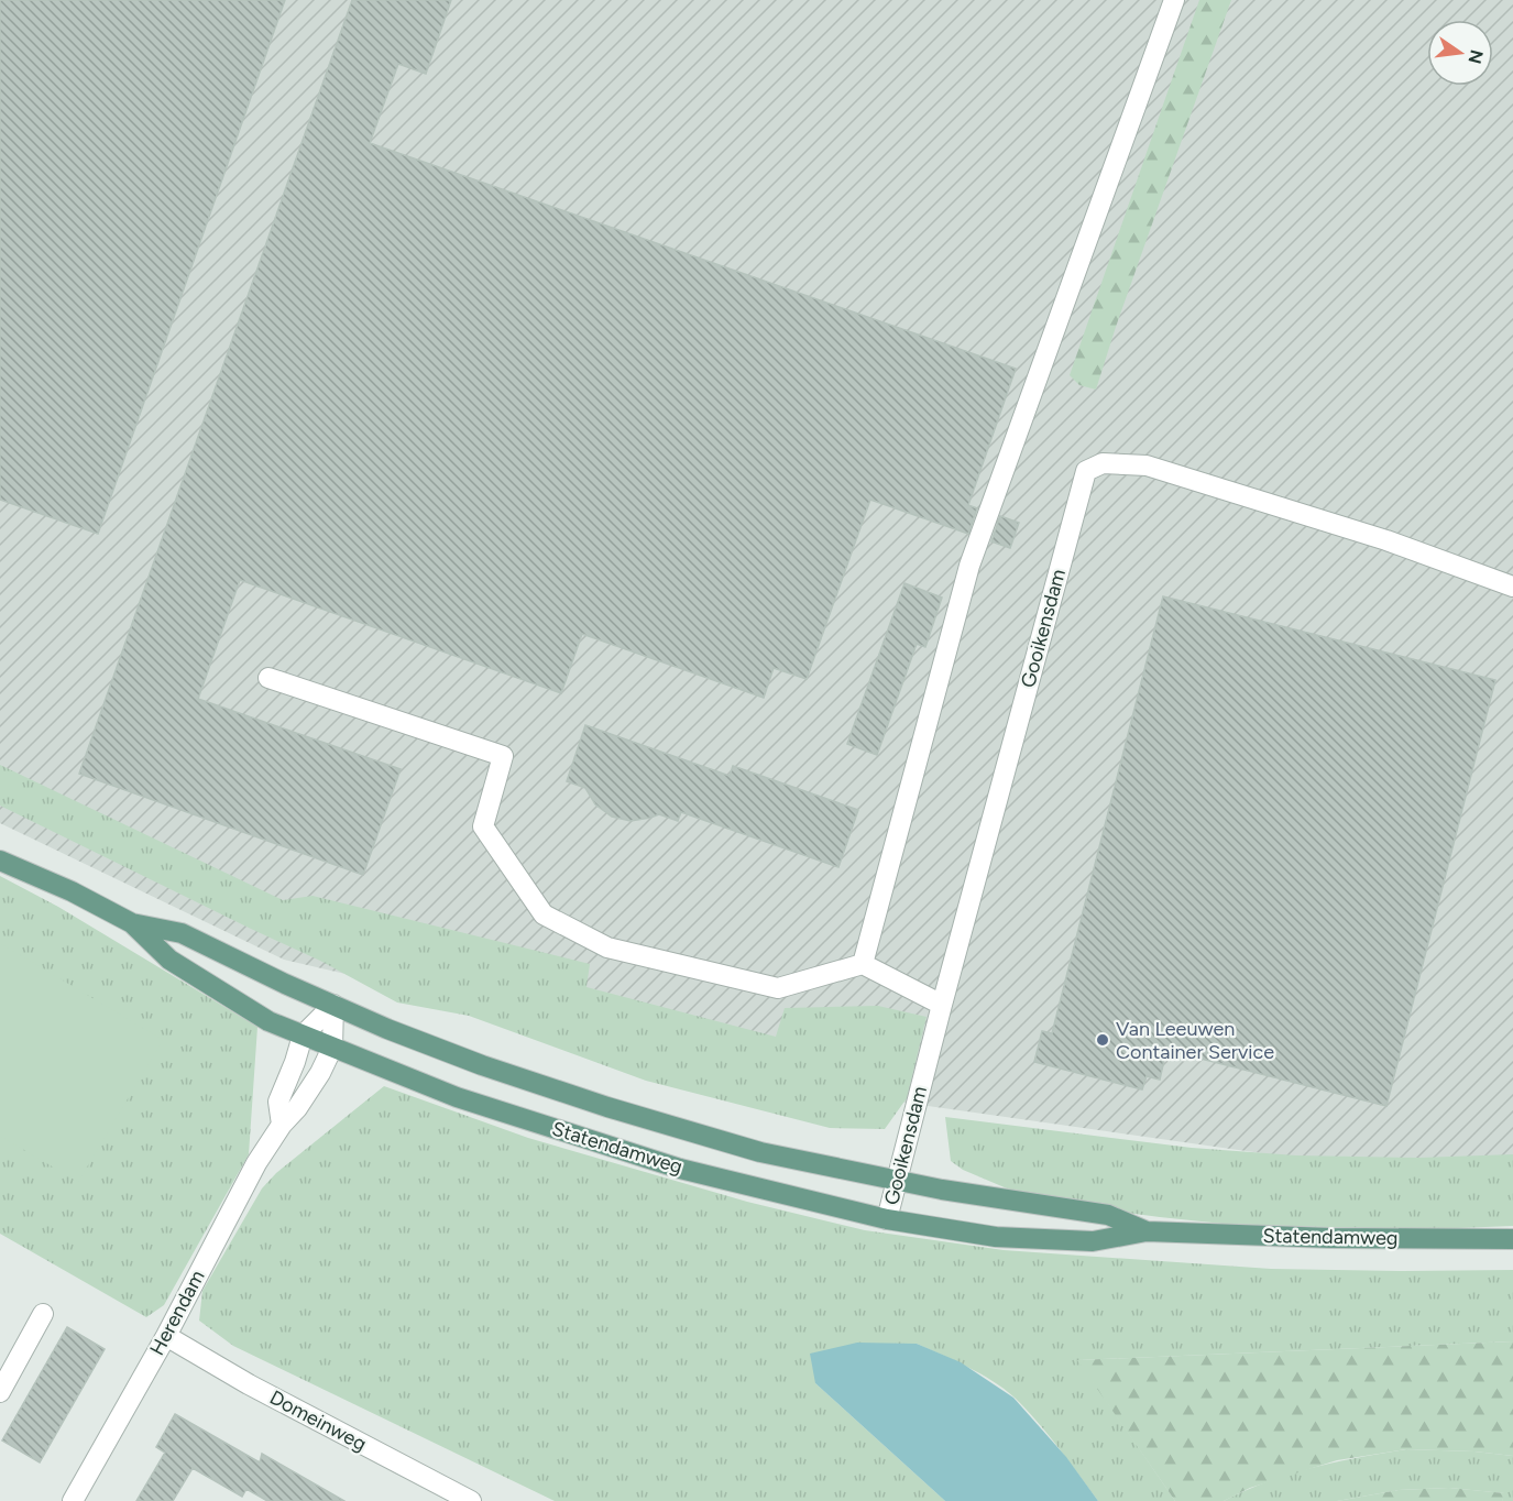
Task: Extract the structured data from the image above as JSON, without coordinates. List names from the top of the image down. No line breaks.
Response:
{"streets":{"main road":["Statendamweg"],"street":["Gooikensdam","Herendam","Domeinweg"]},"crossings":[["Gooikensdam","Statendamweg"],["Statendamweg","Herendam"],["Herendam","Domeinweg"]],"places":["Van Leeuwen Container Service"],"north":"right"}
